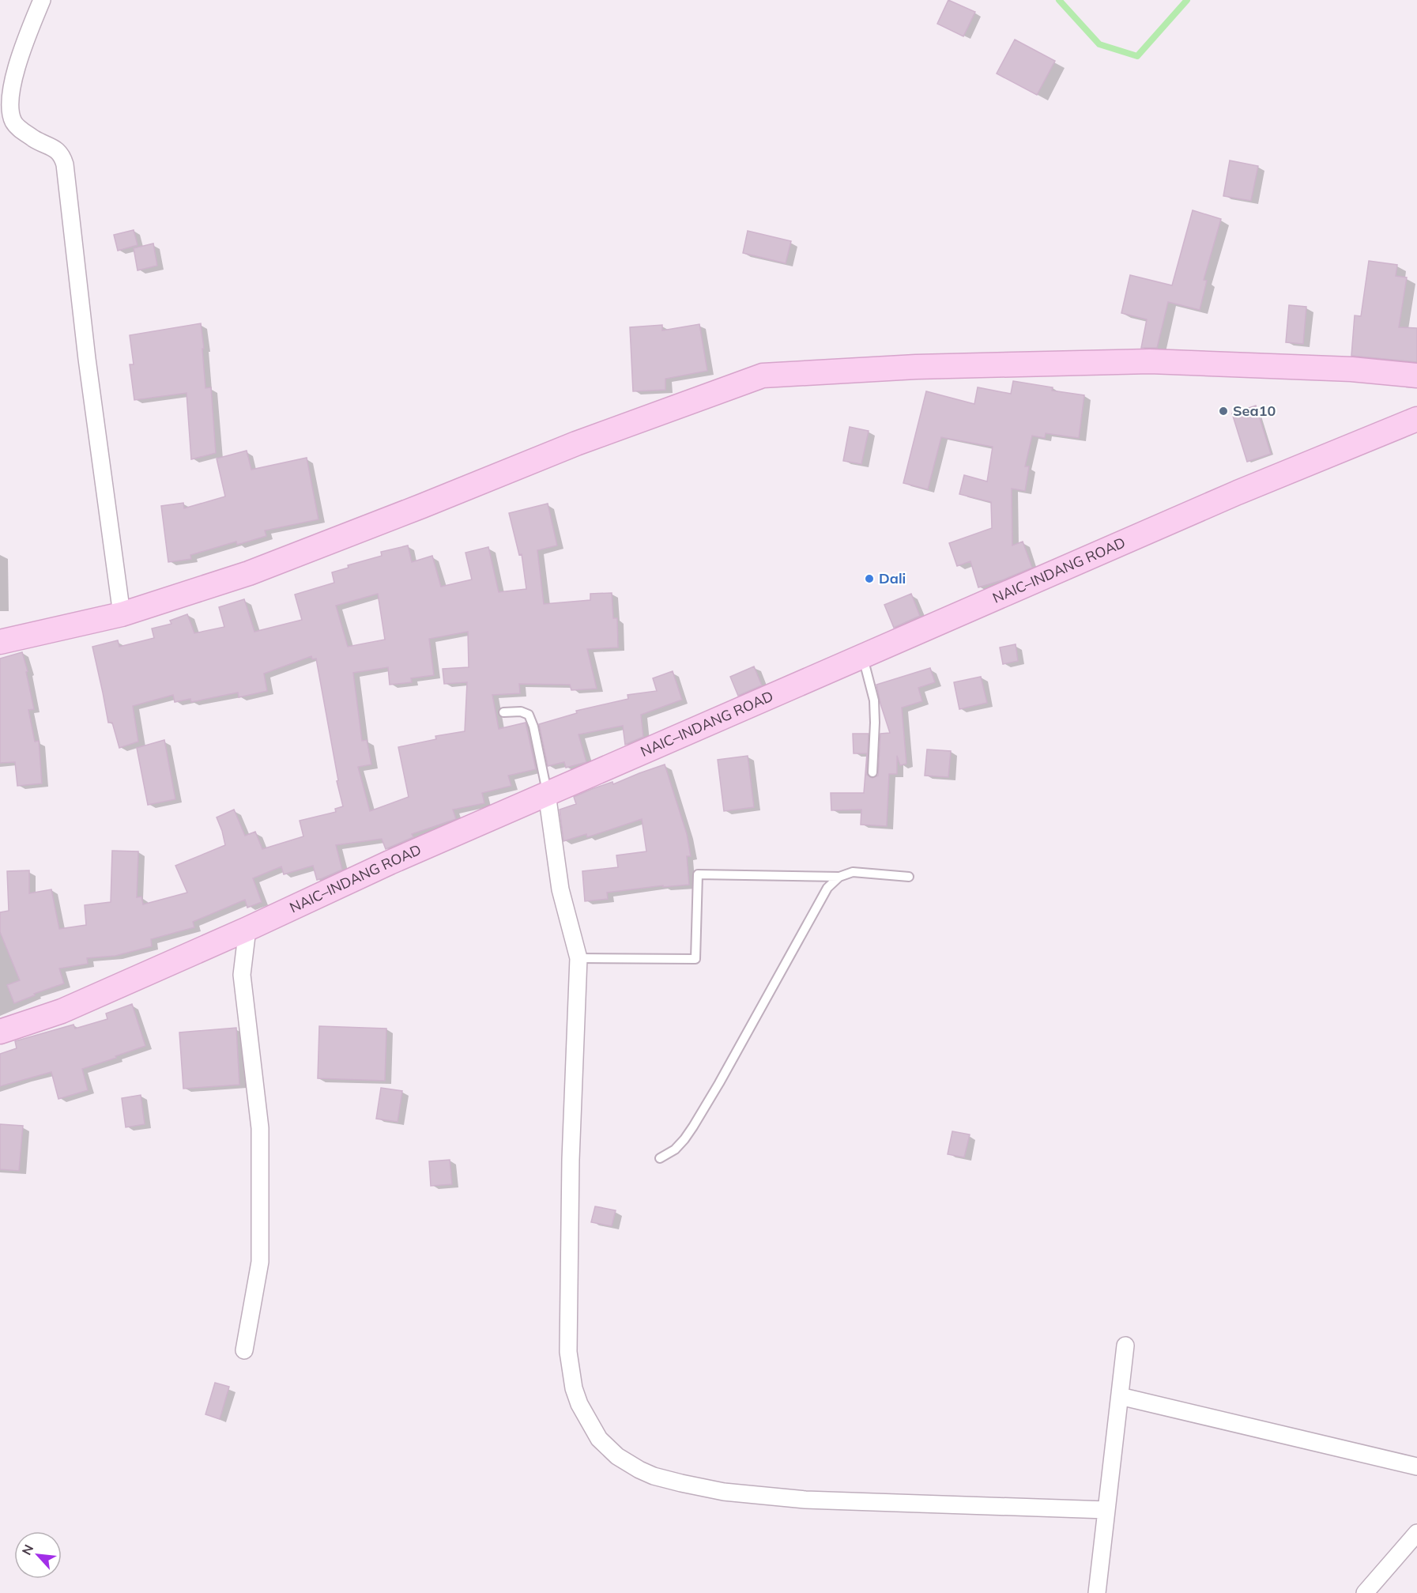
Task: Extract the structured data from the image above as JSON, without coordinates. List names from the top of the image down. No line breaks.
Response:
{"streets":{"main road":["NAIC–INDANG ROAD"]},"places":["Sea10","Dali"],"north":"top left"}
